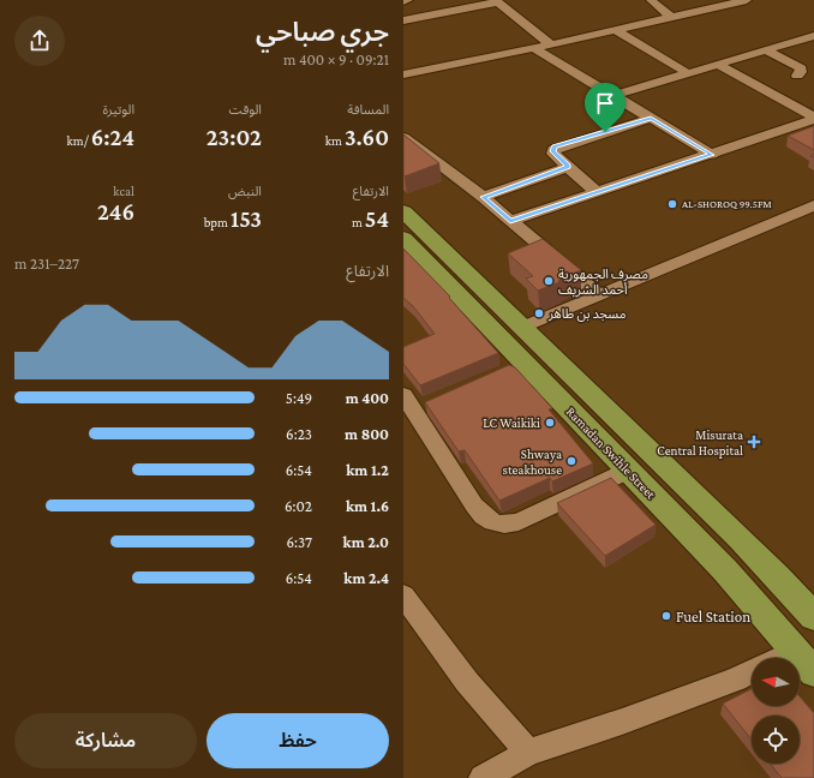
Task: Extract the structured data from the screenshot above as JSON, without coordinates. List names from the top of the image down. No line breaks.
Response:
{"streets":{"main road":["Ramadan Swihle Street"]},"places":{"other":["AL-SHOROQ 99.5FM","مصرف الجمهورية أحمد الشريف","مسجد بن طاهر","LC Waikiki","Shwaya steakhouse","Fuel Station"],"health":["Misurata Central Hospital"]},"north":"left","page":{"heading":["جري صباحي","09:21 · 9 × 400 m"],"stats":[["المسافة","3.60 km"],["الوقت","23:02"],["الوتيرة","6:24 /km"],["الارتفاع","54 m"],["النبض","153 bpm"],["kcal","246"]],"chart":["الارتفاع","227–231 m"],"list":[{"name":"400 m","note":"5:49"},{"name":"800 m","note":"6:23"},{"name":"1.2 km","note":"6:54"},{"name":"1.6 km","note":"6:02"},{"name":"2.0 km","note":"6:37"},{"name":"2.4 km","note":"6:54"}],"buttons":["حفظ","مشاركة"]}}
